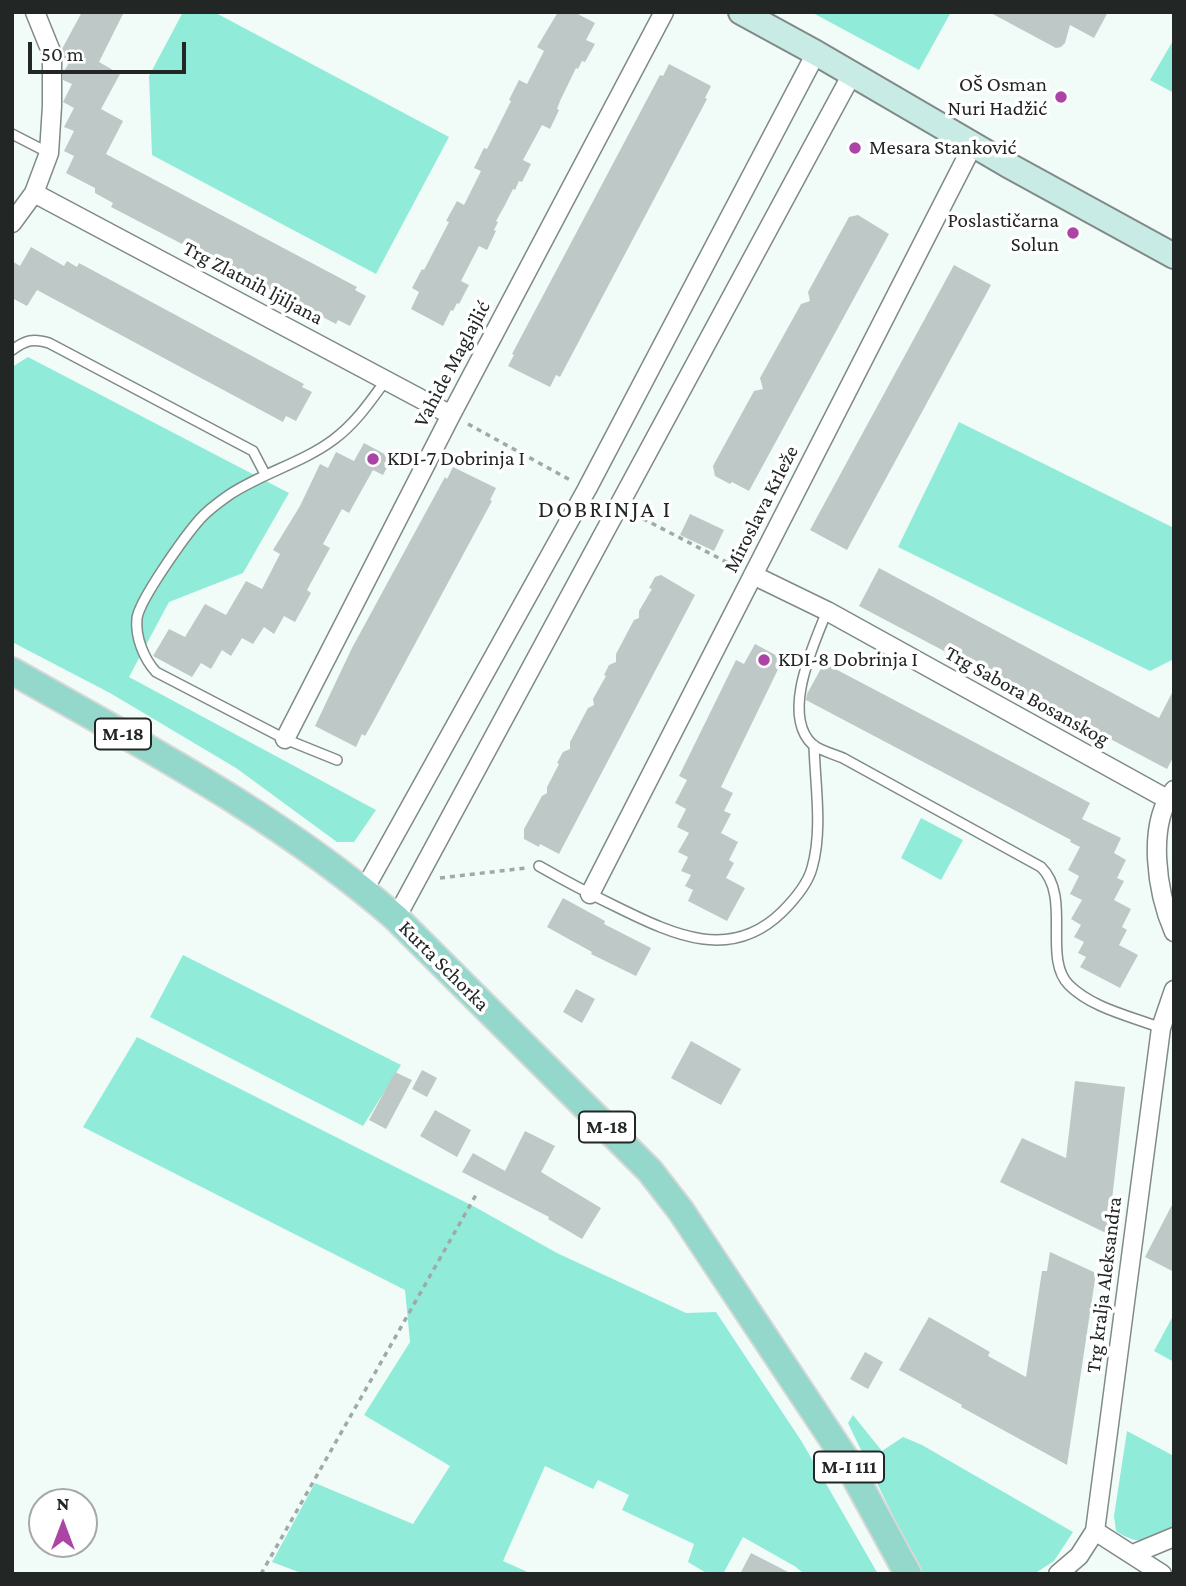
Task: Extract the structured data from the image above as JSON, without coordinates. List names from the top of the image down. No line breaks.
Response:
{"streets":{"main road":["M-18","Kurta Schorka","M-I 111"],"street":["Trg Zlatnih ljiljana","Vahide Maglajlić","Miroslava Krleže","Trg Sabora Bosanskog","Trg kralja Aleksandra"]},"crossings":[["Trg Zlatnih ljiljana","Vahide Maglajlić"],["Miroslava Krleže","Trg Sabora Bosanskog"],["Kurta Schorka","M-I 111"]],"districts":["DOBRINJA I"],"places":["OŠ Osman Nuri Hadžić","Mesara Stanković","Poslastičarna Solun","KDI-7 Dobrinja I","KDI-8 Dobrinja I"],"scale_bar":"50 m","north":"top"}
